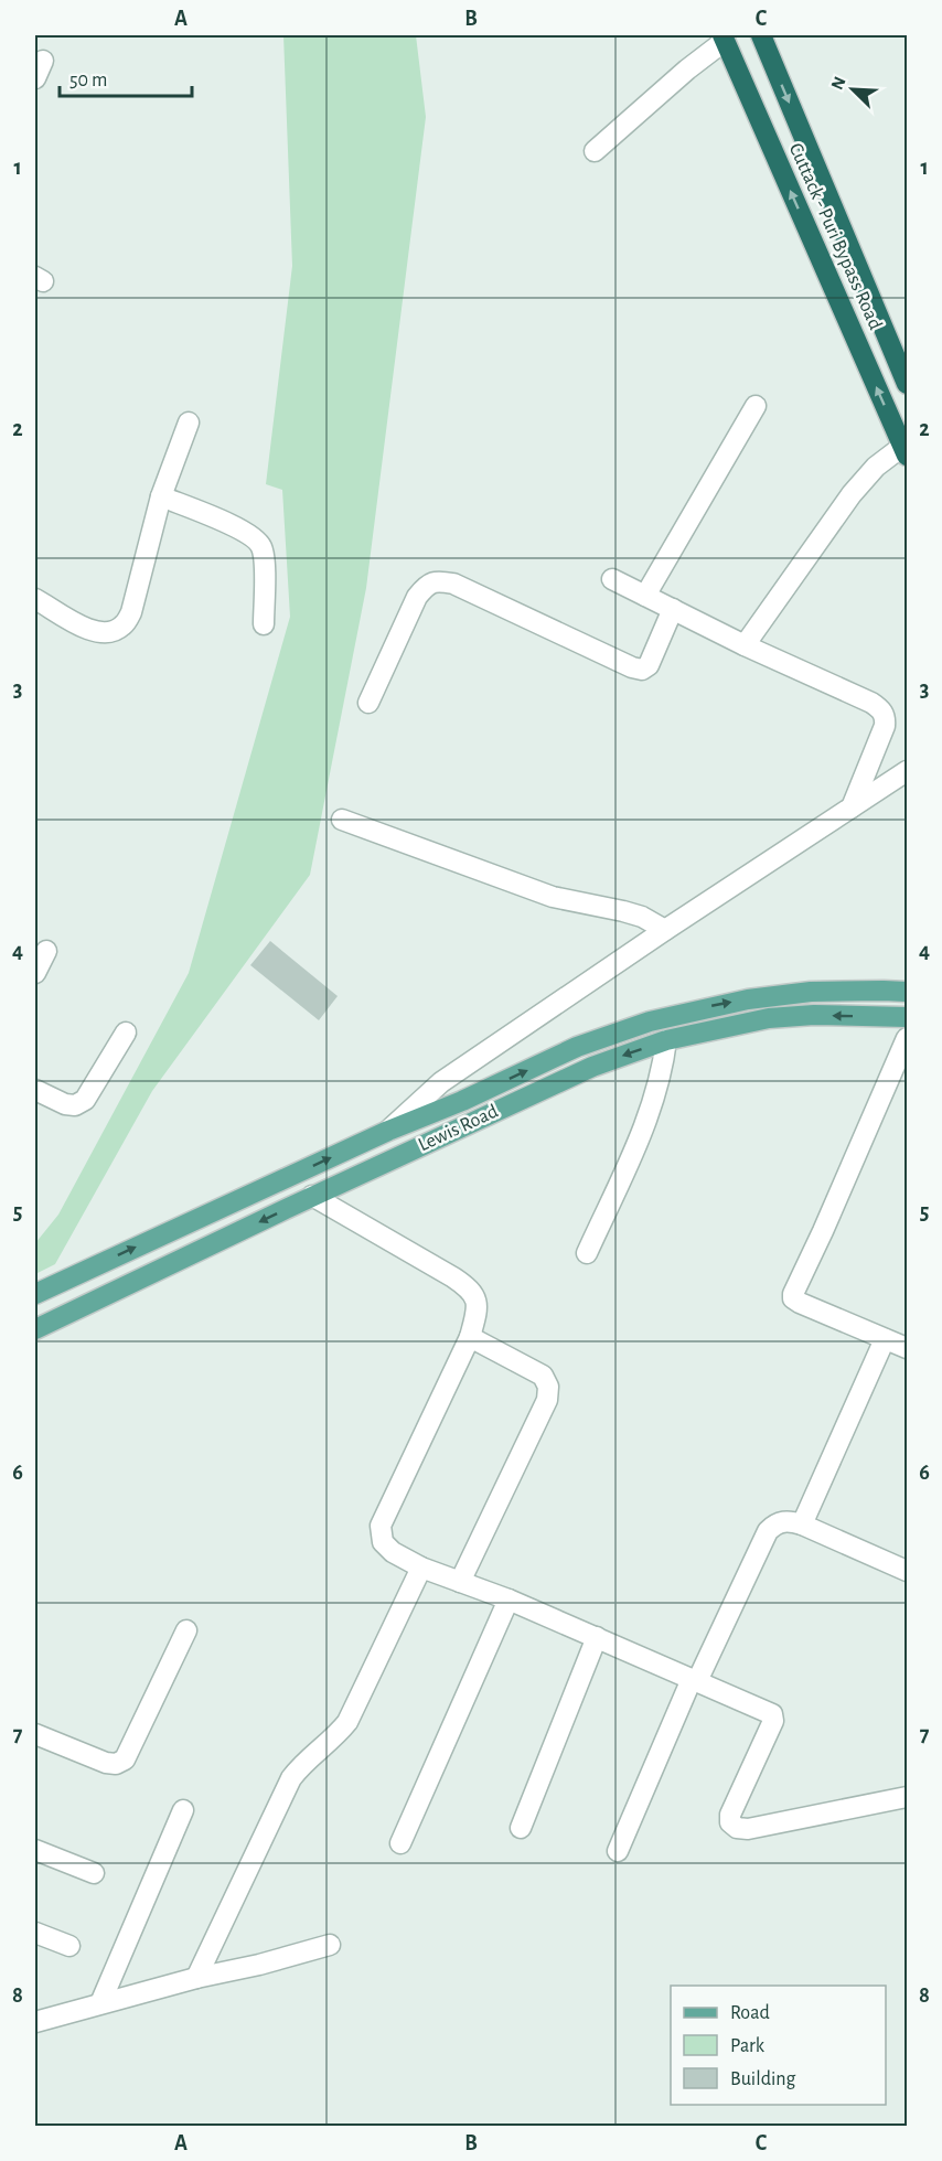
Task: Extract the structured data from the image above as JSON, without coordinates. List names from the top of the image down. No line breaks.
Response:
{"streets":{"highway":["Cuttack - Puri Bypass Road"],"main road":["Lewis Road"]},"legend":["Road","Park","Building"],"scale_bar":"50 m","north":"top left","grid":{"columns":["A","B","C"],"rows":["1","2","3","4","5","6","7","8"]}}
